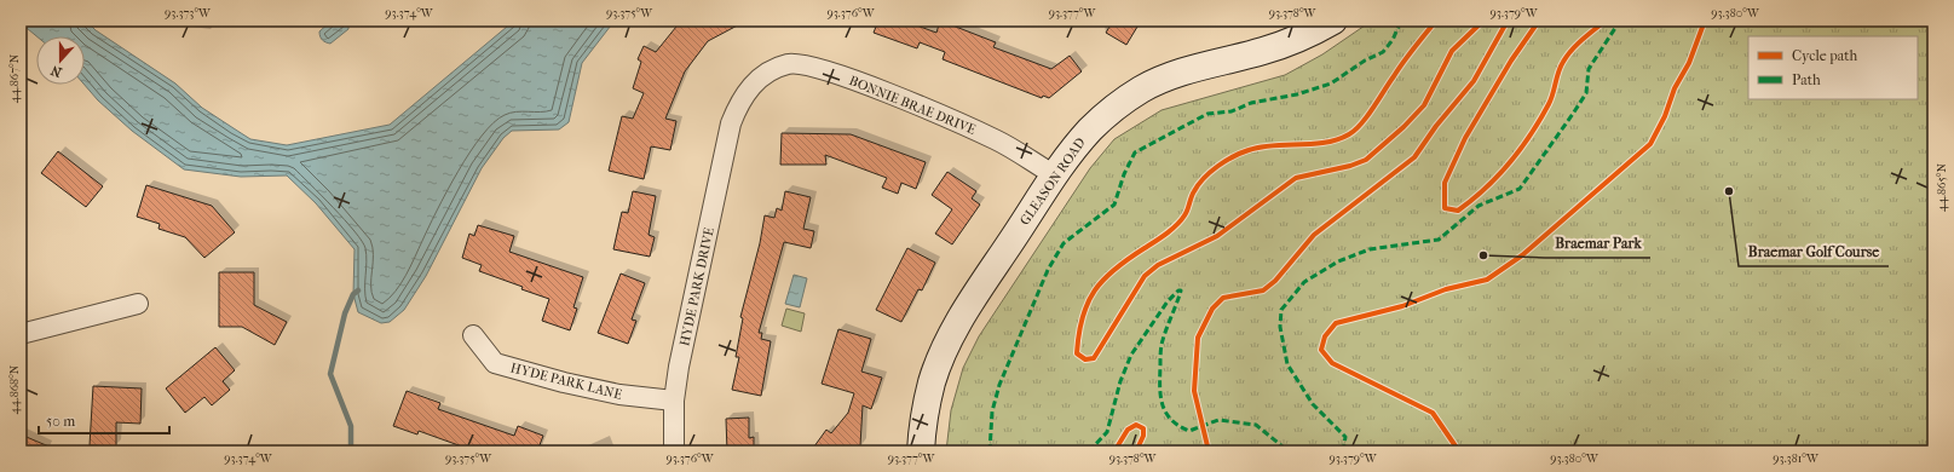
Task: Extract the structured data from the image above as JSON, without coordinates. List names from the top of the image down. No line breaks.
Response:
{"streets":{"street":["BONNIE BRAE DRIVE","GLEASON ROAD","HYDE PARK DRIVE","HYDE PARK LANE"]},"crossings":[["BONNIE BRAE DRIVE","GLEASON ROAD"],["BONNIE BRAE DRIVE","HYDE PARK DRIVE"],["HYDE PARK DRIVE","HYDE PARK LANE"]],"places":["Braemar Golf Course","Braemar Park"],"legend":["Cycle path","Path"],"scale_bar":"50 m","north":"bottom","coordinates":["93.373°W","93.374°W","93.375°W","93.376°W","93.377°W","93.378°W","93.379°W","93.380°W","44.867°N","44.865°N","44.868°N","93.381°W"]}
